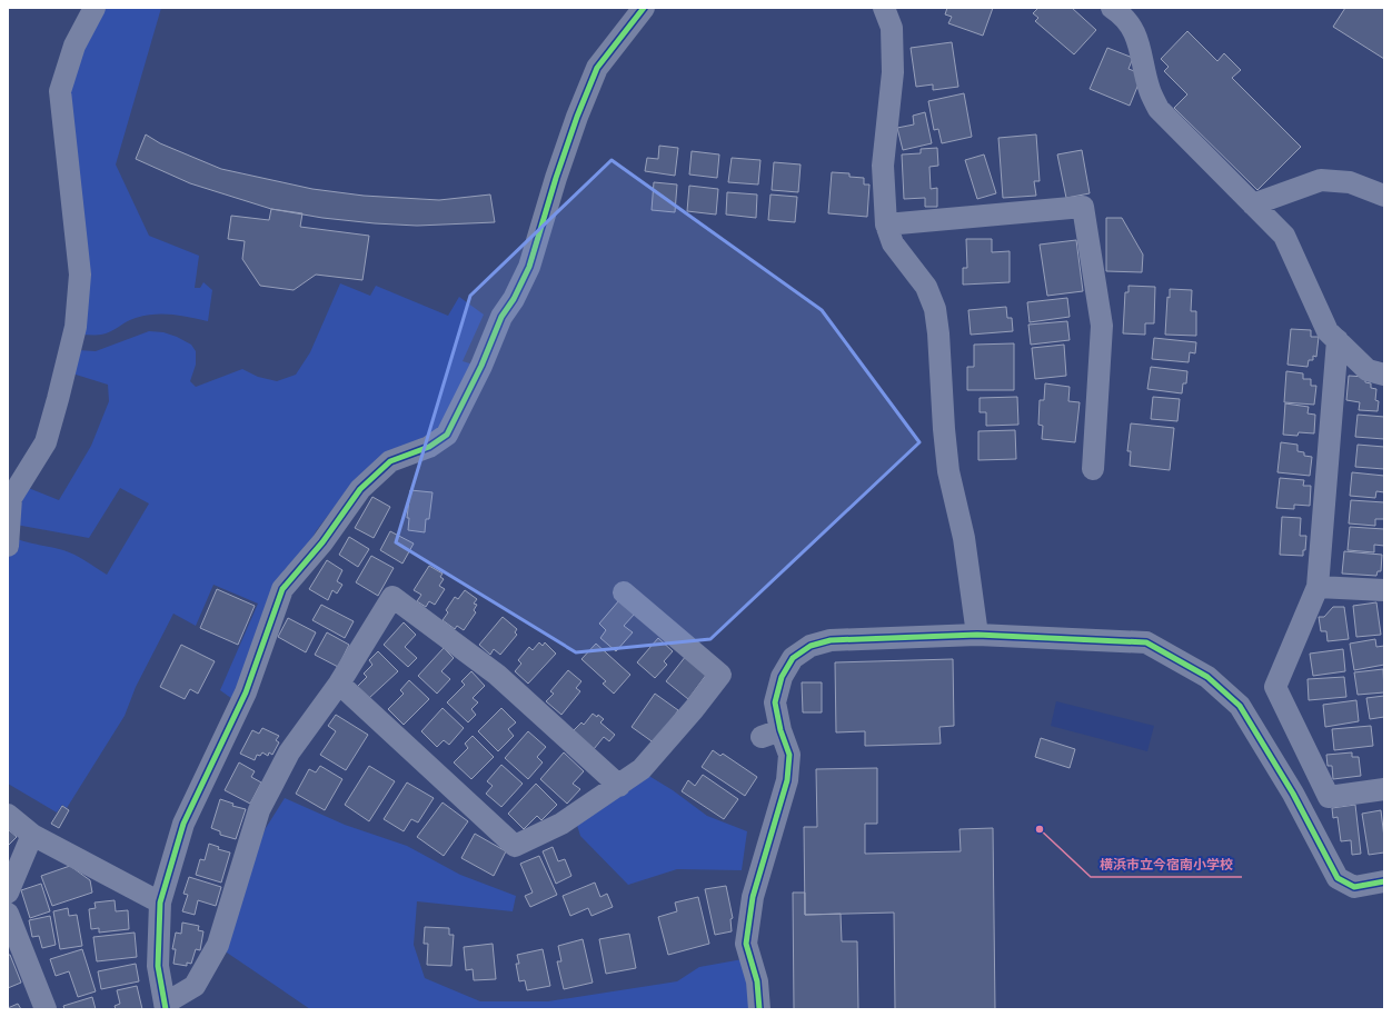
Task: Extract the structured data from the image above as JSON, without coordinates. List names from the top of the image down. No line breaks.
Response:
{"places":["横浜市立今宿南小学校"]}
